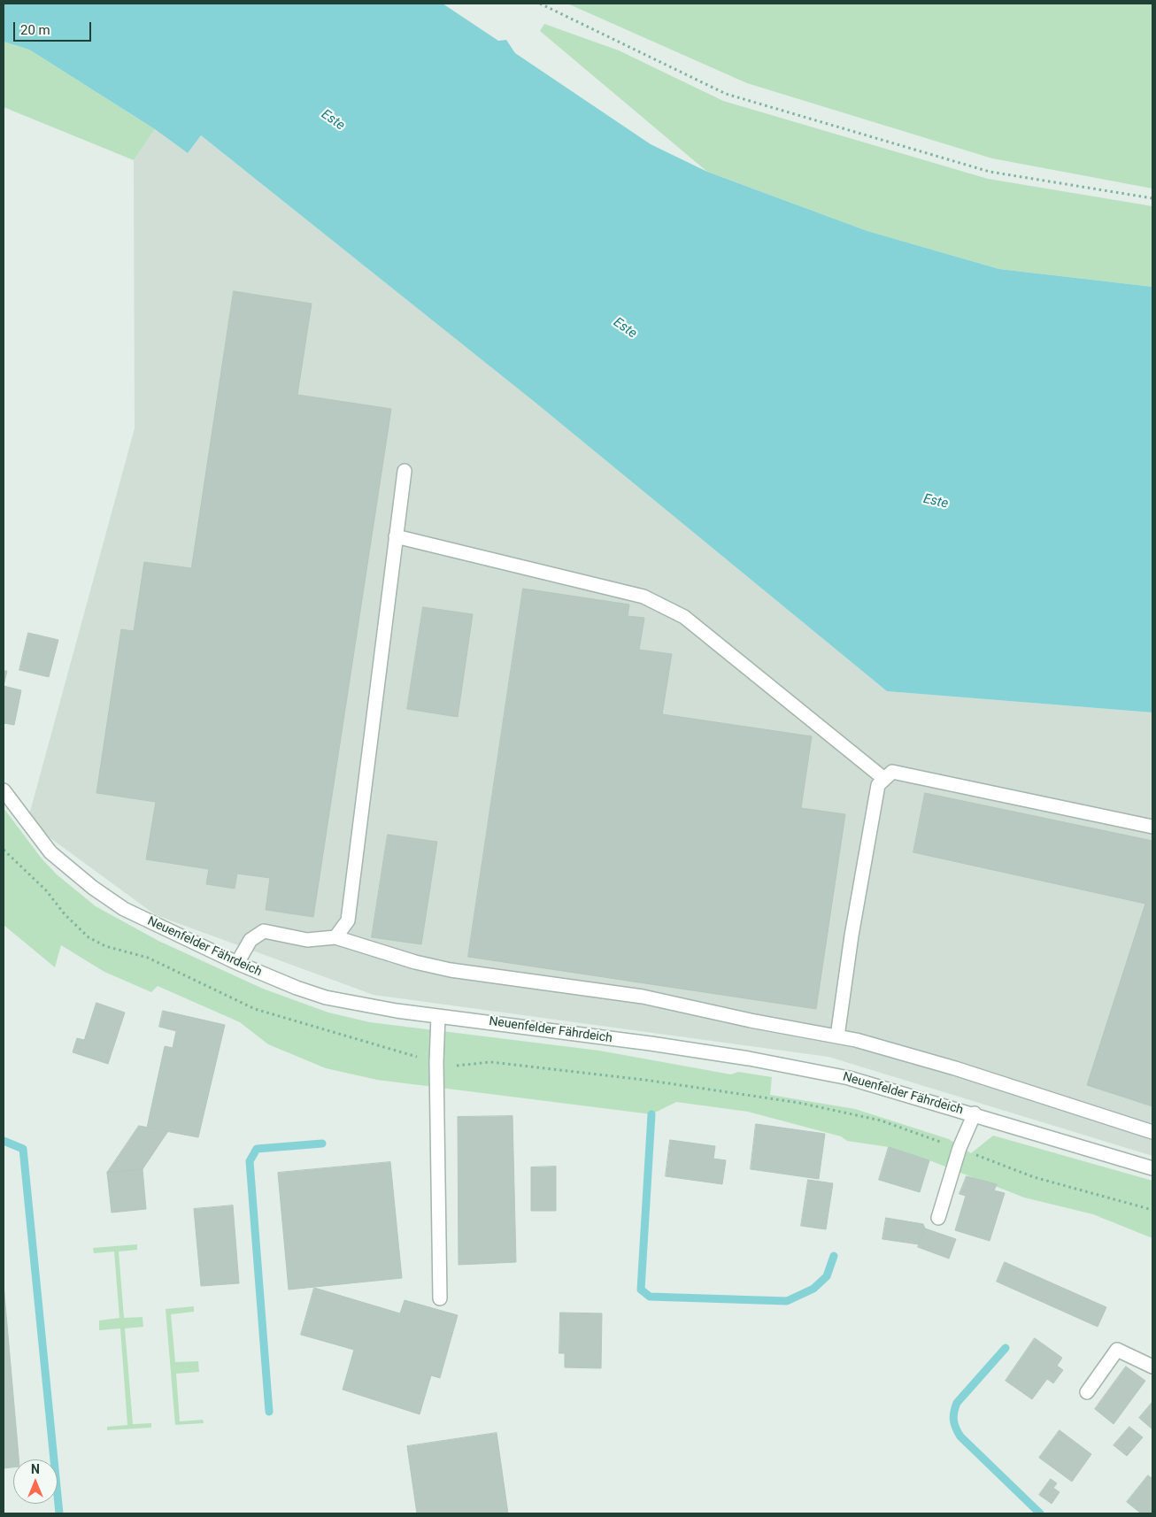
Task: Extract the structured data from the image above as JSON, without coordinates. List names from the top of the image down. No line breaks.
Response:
{"streets":{"street":["Neuenfelder Fährdeich"]},"water":["Este"],"scale_bar":"20 m","north":"top"}
